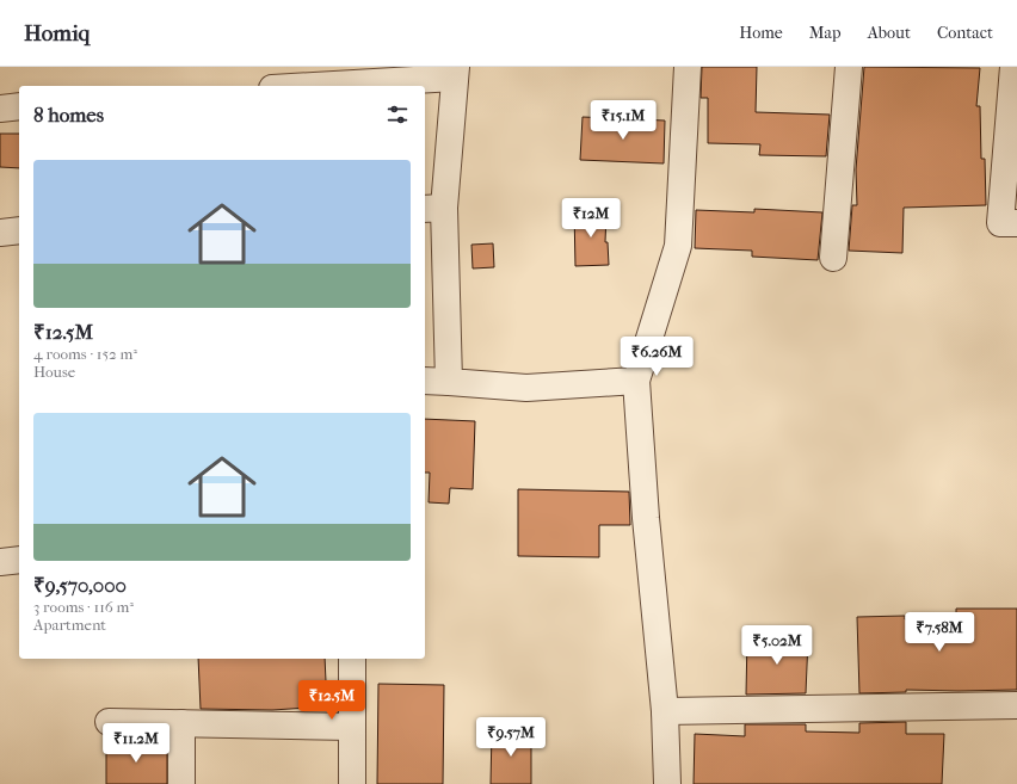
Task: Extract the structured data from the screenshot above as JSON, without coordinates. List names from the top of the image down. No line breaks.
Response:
{"page":{"header":"Homiq","nav":["Home","Map","About","Contact"],"heading":"8 homes","price":["₹15.1M","₹12M","₹6.26M","₹7.58M","₹5.02M","₹12.5M","₹9.57M","₹11.2M"],"list":[{"name":"₹12.5M","note":"4 rooms · 152 m² · House"},{"name":"₹9,570,000","note":"3 rooms · 116 m² · Apartment"}]}}
